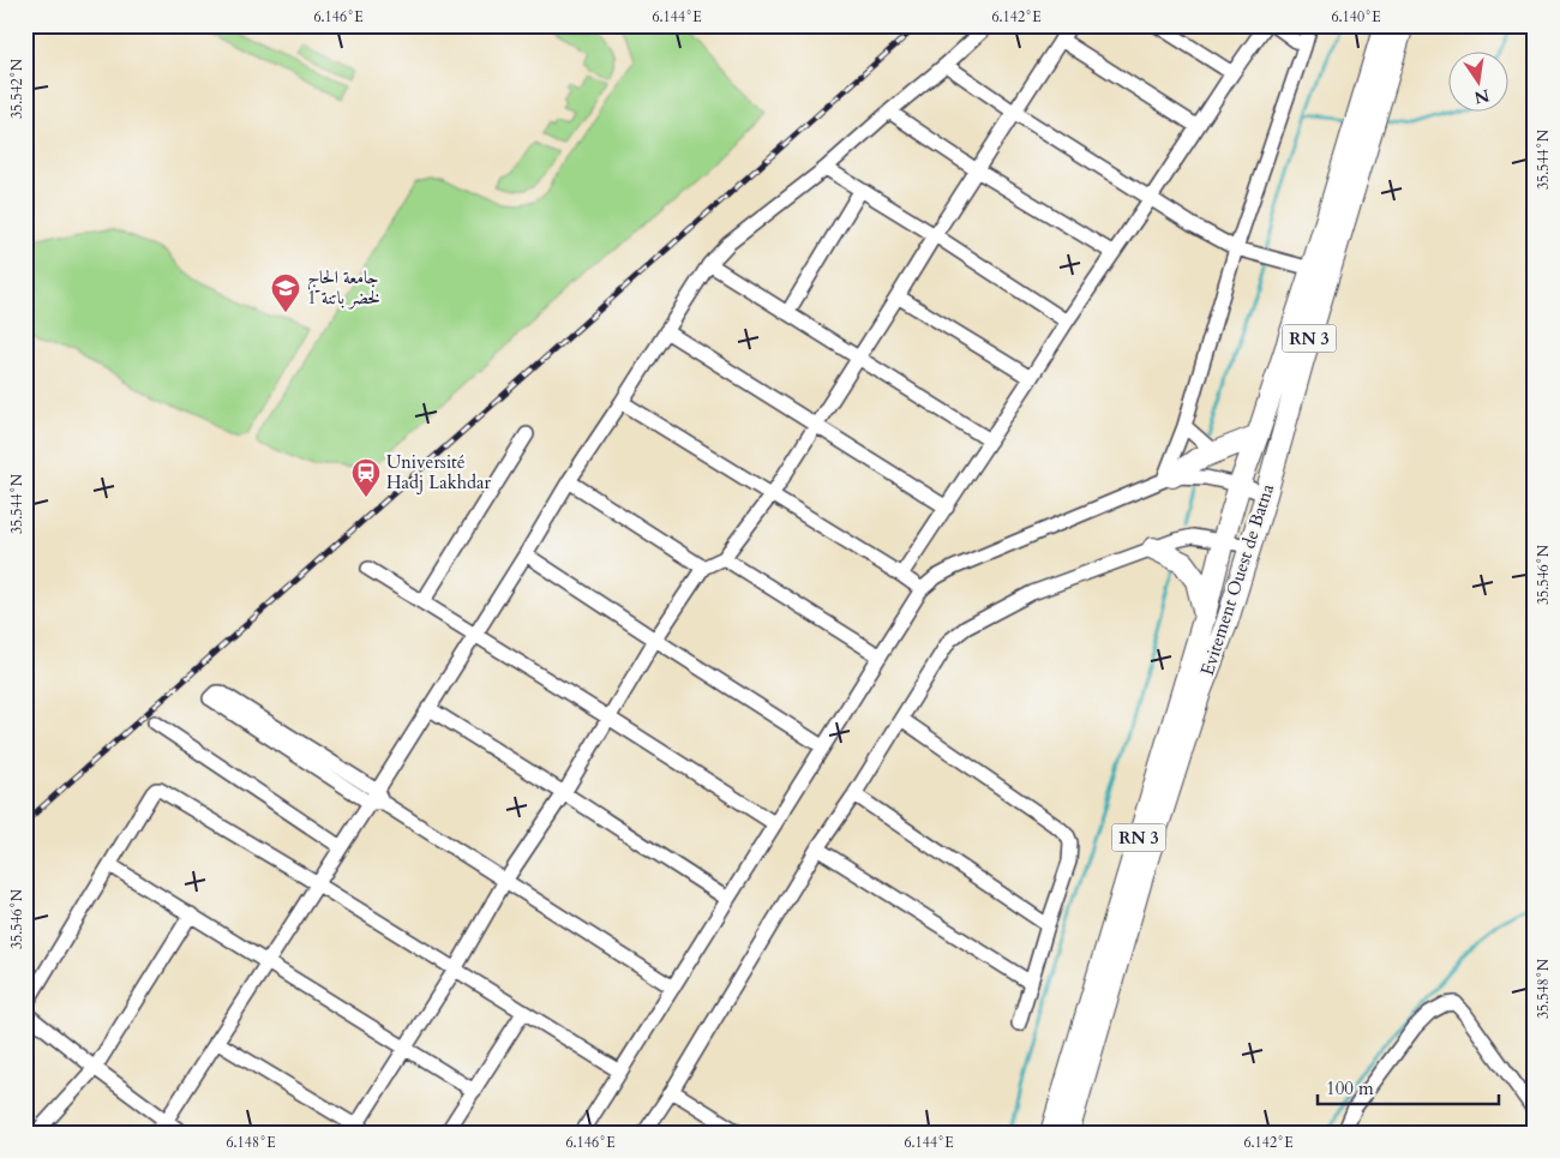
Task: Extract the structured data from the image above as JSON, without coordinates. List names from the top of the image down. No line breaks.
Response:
{"streets":{"highway":["RN 3","Evitement Ouest de Batna"]},"places":{"school or university":["جامعة الحاج لخضر باتنة 1"],"station":["Université Hadj Lakhdar"]},"scale_bar":"100 m","north":"bottom","coordinates":["6.146°E","6.144°E","6.142°E","6.140°E","35.542°N","35.544°N","35.546°N","35.548°N","6.148°E"]}
